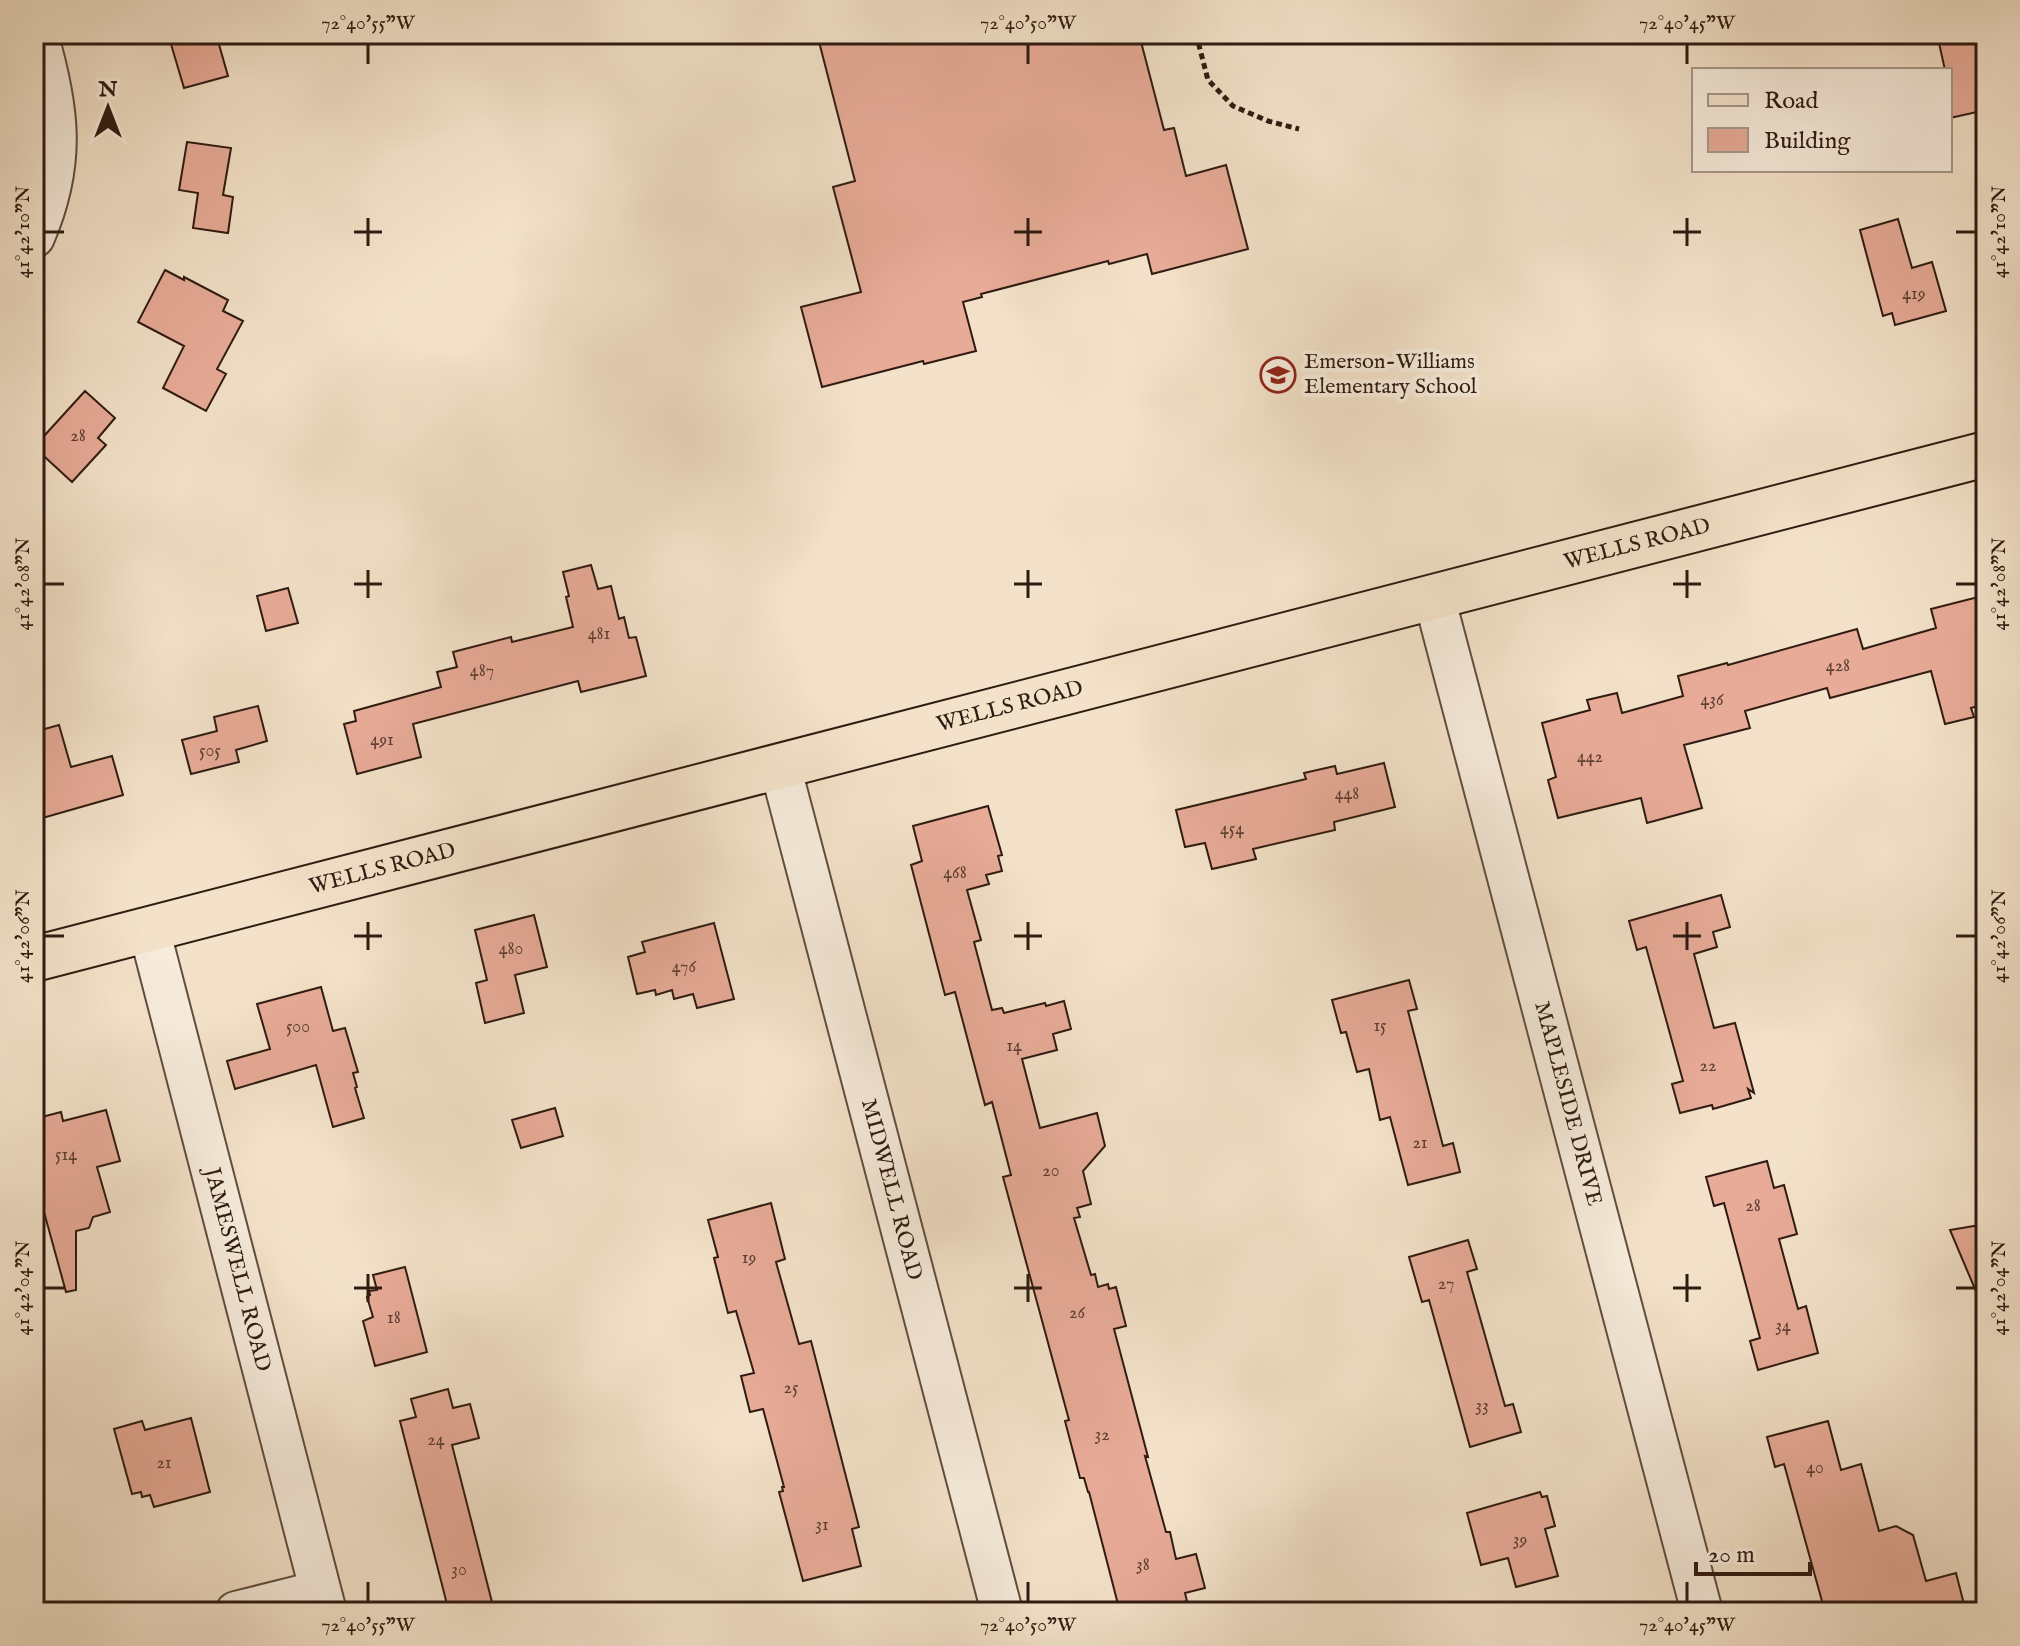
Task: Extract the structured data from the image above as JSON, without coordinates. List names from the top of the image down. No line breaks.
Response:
{"streets":{"main road":["WELLS ROAD"],"street":["MAPLESIDE DRIVE","MIDWELL ROAD","JAMESWELL ROAD"]},"crossings":[["WELLS ROAD","MAPLESIDE DRIVE"],["WELLS ROAD","MIDWELL ROAD"],["WELLS ROAD","JAMESWELL ROAD"]],"places":{"school or university":["Emerson-Williams Elementary School"]},"house_numbers":["419","28","481","428","487","436","491","505","442","448","454","468","480","476","15","500","14","22","21","514","20","28","19","27","26","18","34","25","33","32","24","21","40","31","39","38","30"],"legend":["Road","Building"],"scale_bar":"20 m","north":"top","coordinates":["72°40'55\"W","72°40'50\"W","72°40'45\"W","41°42'10\"N","41°42'08\"N","41°42'06\"N","41°42'04\"N"]}
